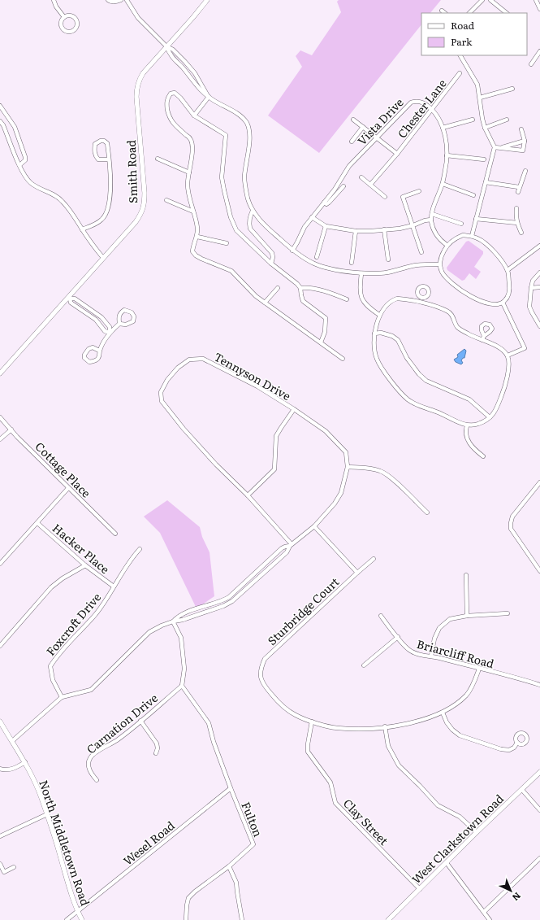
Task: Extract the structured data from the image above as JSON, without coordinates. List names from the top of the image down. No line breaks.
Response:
{"streets":{"street":["Chester Lane","Vista Drive","Smith Road","Tennyson Drive","Cottage Place","Hacker Place","Sturbridge Court","Foxcroft Drive","Briarcliff Road","Carnation Drive","Fulton","Clay Street","West Clarkstown Road","North Middletown Road","Wesel Road"]},"crossings":[["Chester Lane","Vista Drive"],["Tennyson Drive","Foxcroft Drive"],["Tennyson Drive","North Middletown Road"],["Hacker Place","Foxcroft Drive"],["Sturbridge Court","Clay Street"],["Fulton","Wesel Road"],["Clay Street","West Clarkstown Road"],["North Middletown Road","Wesel Road"]],"legend":["Road","Park"],"north":"bottom right"}
